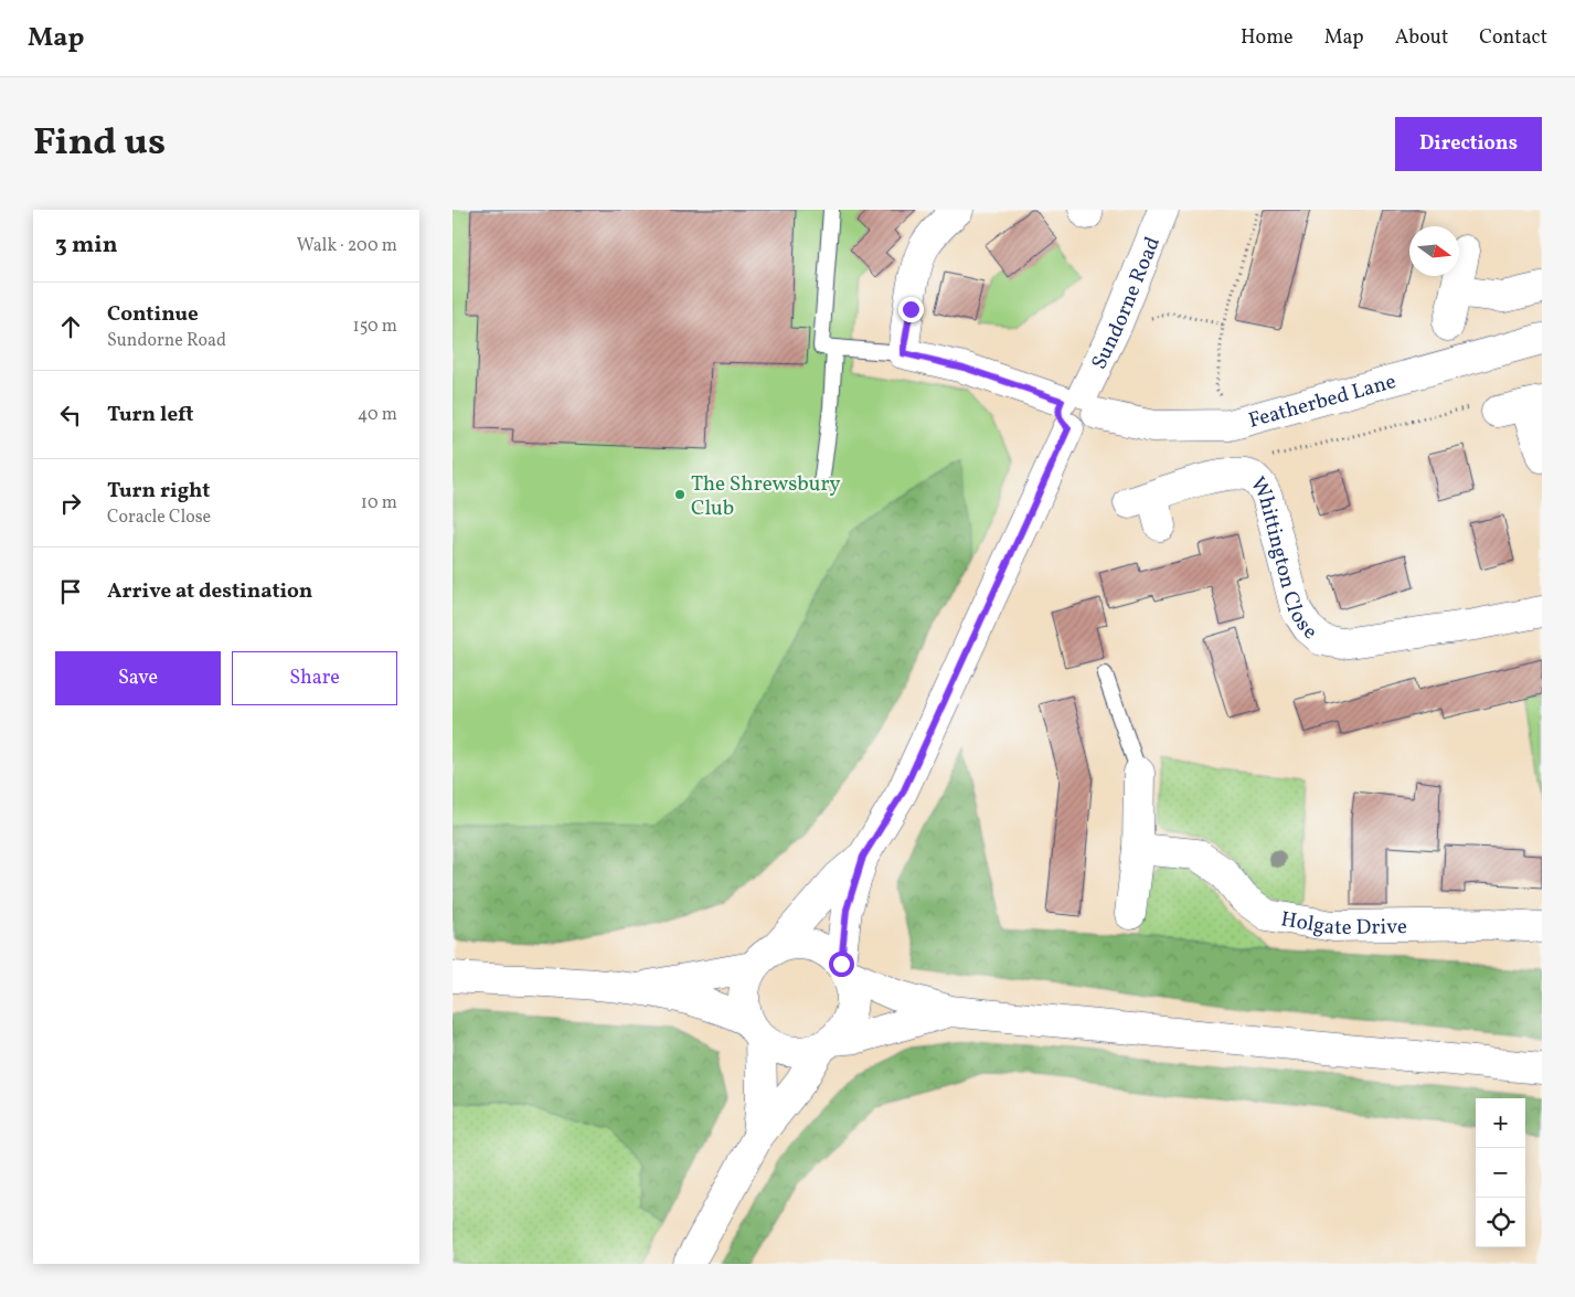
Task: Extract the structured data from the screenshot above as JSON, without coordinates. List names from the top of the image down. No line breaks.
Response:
{"streets":{"main road":["Sundorne Road","Featherbed Lane","Whittington Close","Holgate Drive"]},"crossings":[["Sundorne Road","Featherbed Lane"]],"places":["The Shrewsbury Club"],"north":"right","page":{"header":"Map","nav":["Home","Map","About","Contact"],"title":"Find us","buttons":["Directions",["Save","Share"]],"heading":["3 min","Walk · 200 m"],"list":[["Continue","Sundorne Road","150 m"],["Turn left","40 m"],["Turn right","Coracle Close","10 m"],"Arrive at destination"],"map_buttons":["+","−"]}}
